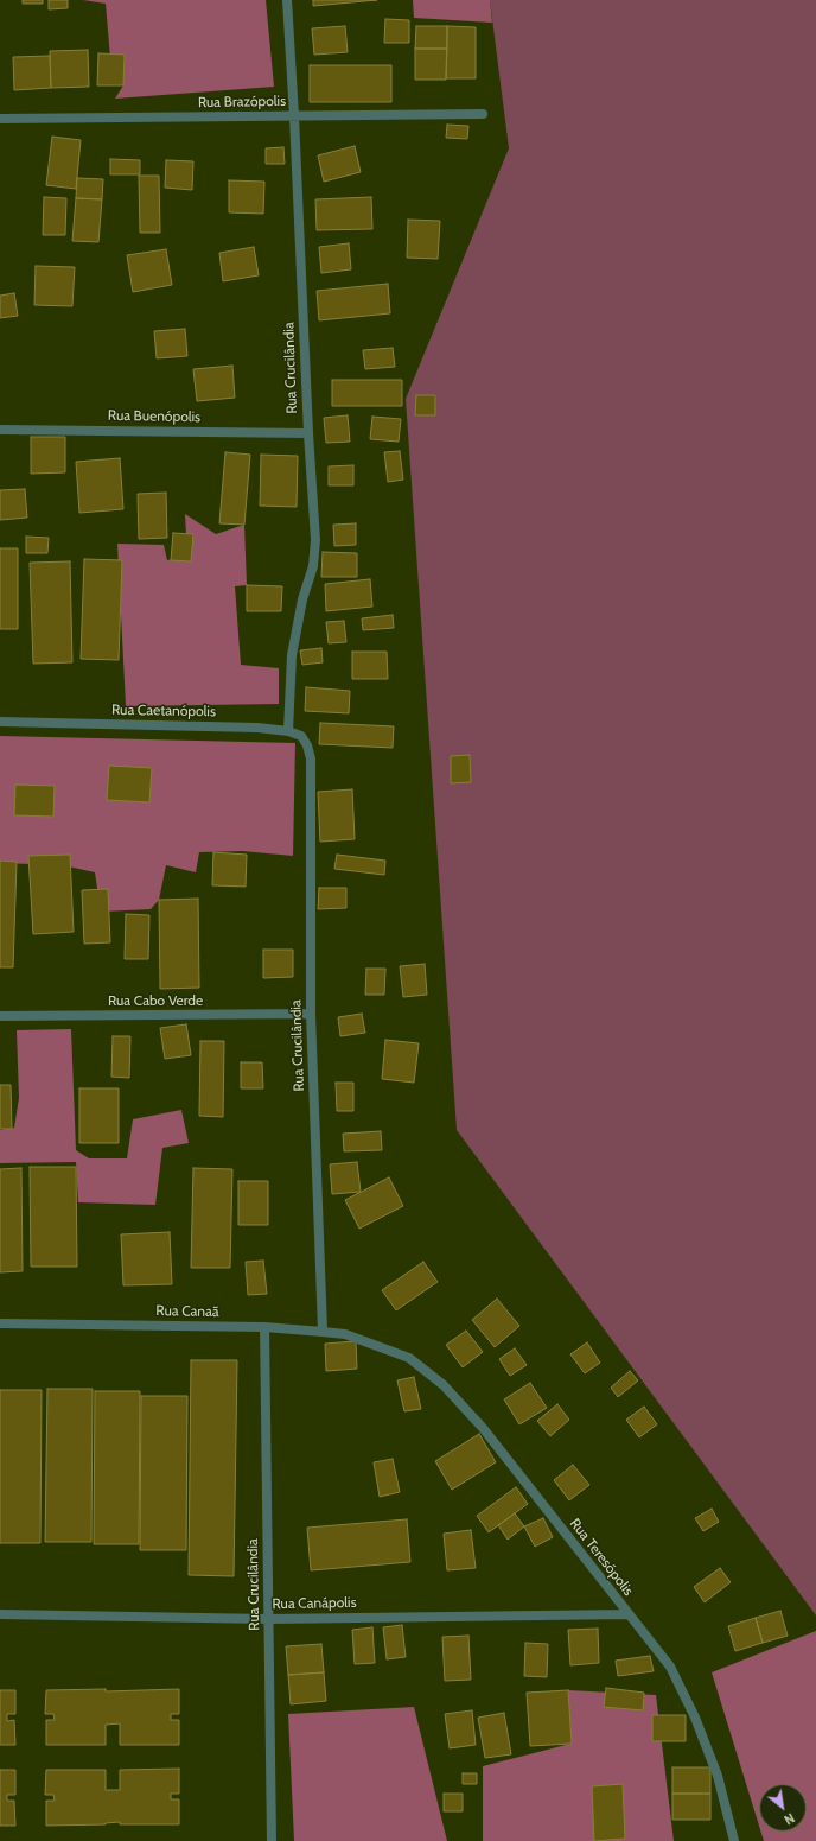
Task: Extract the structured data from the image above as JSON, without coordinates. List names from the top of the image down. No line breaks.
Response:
{"streets":{"street":["Rua Brazópolis","Rua Crucilândia","Rua Buenópolis","Rua Caetanópolis","Rua Cabo Verde","Rua Canaã","Rua Teresópolis","Rua Canápolis"]},"crossings":[["Rua Brazópolis","Rua Crucilândia"],["Rua Crucilândia","Rua Buenópolis"],["Rua Crucilândia","Rua Caetanópolis"],["Rua Crucilândia","Rua Cabo Verde"],["Rua Crucilândia","Rua Canaã"],["Rua Crucilândia","Rua Canápolis"],["Rua Canaã","Rua Teresópolis"],["Rua Teresópolis","Rua Canápolis"]],"north":"bottom right"}
